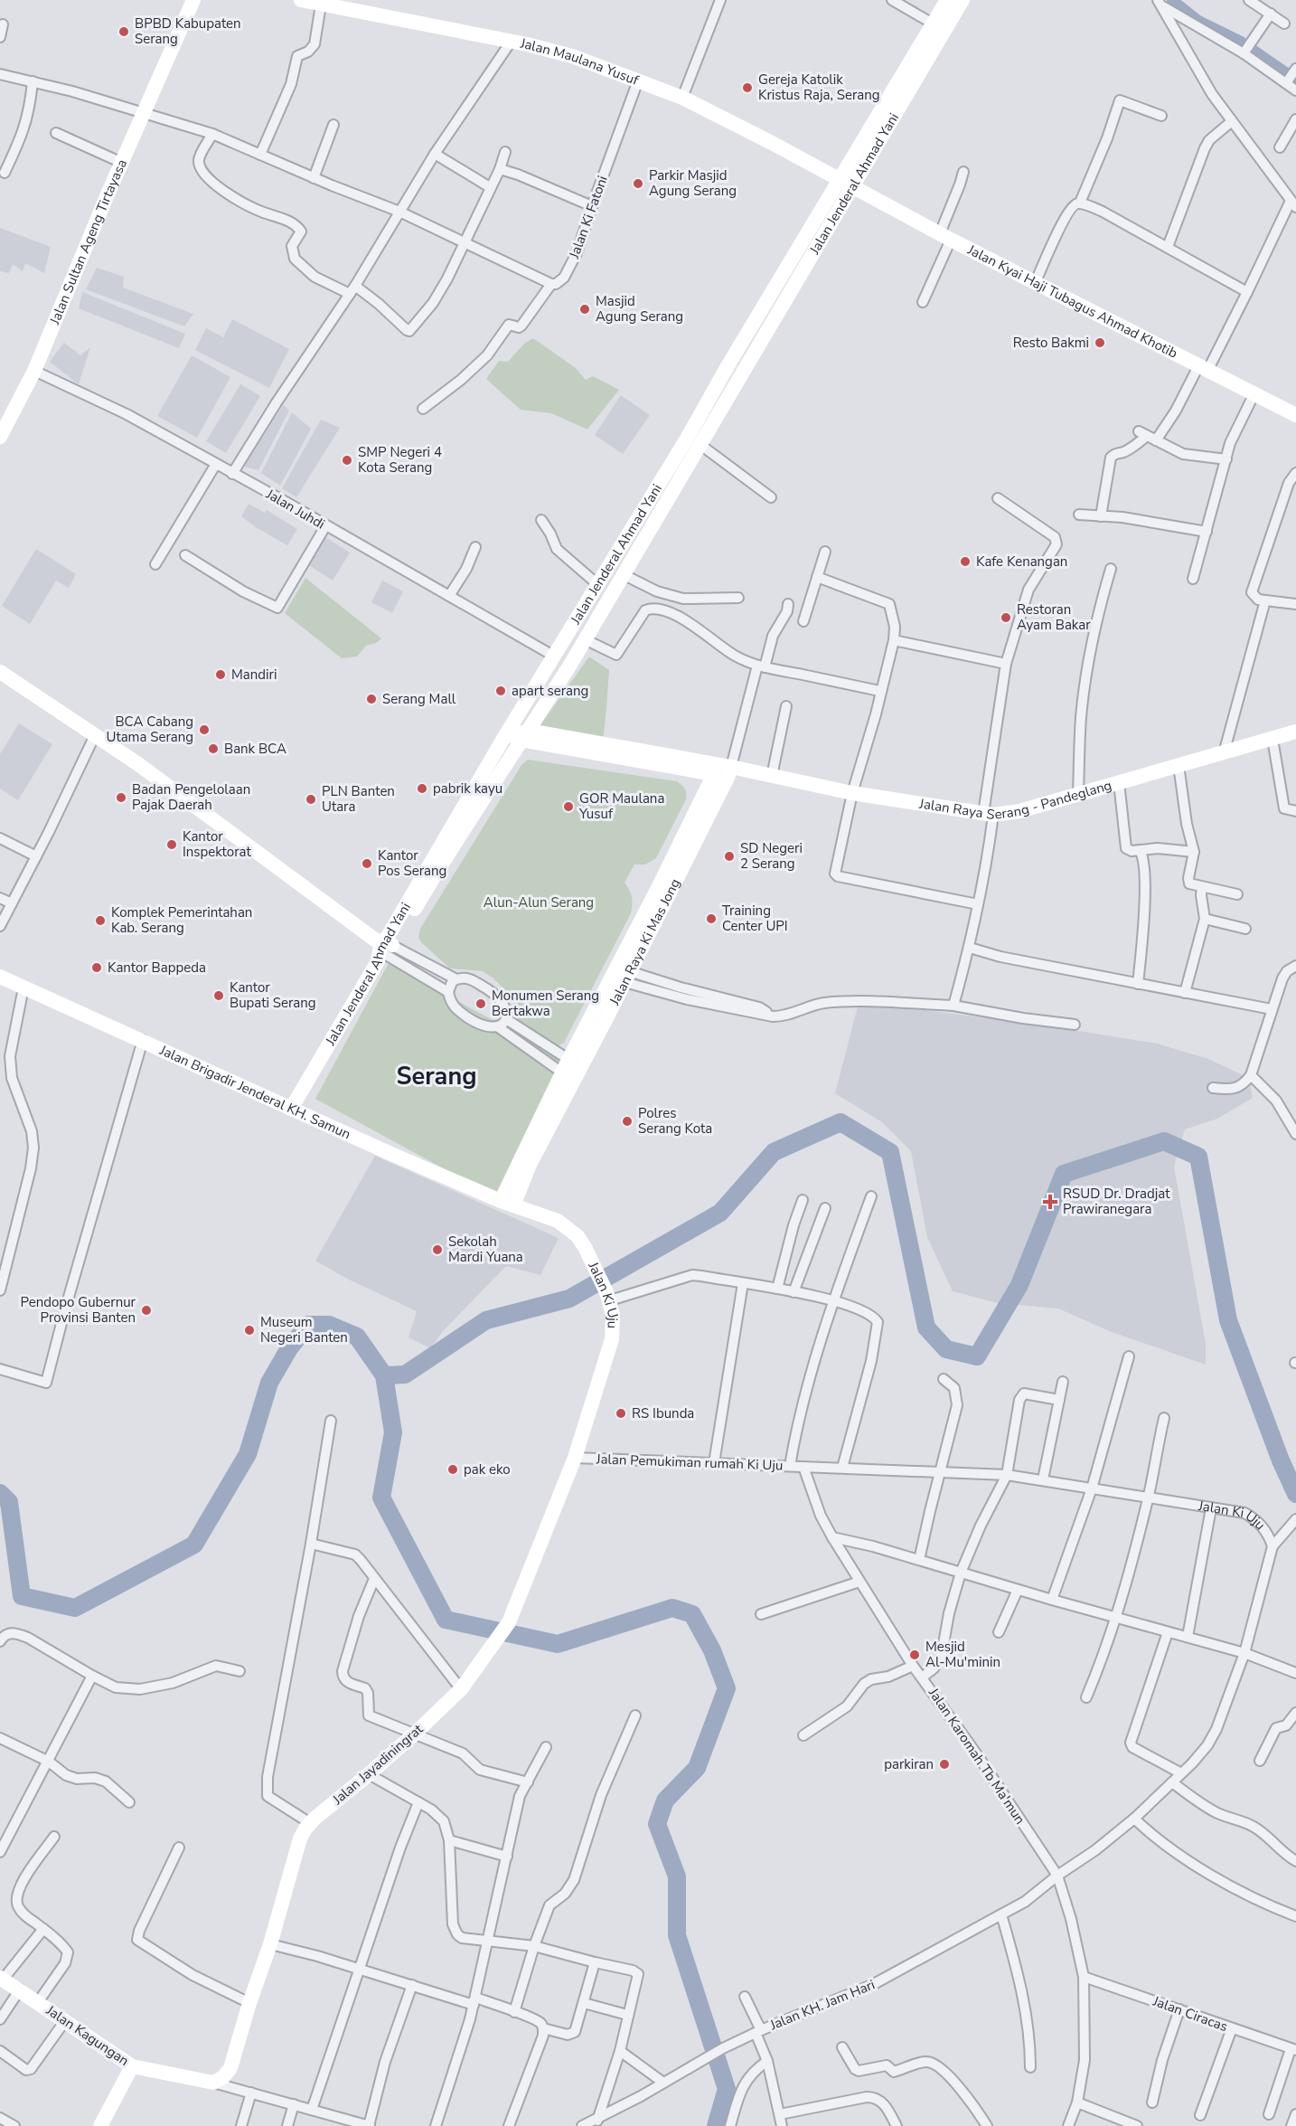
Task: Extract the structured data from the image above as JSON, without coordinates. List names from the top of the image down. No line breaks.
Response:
{"streets":{"main road":["Jalan Maulana Yusuf","Jalan Jenderal Ahmad Yani","Jalan Sultan Ageng Tirtayasa","Jalan Kyai Haji Tubagus Ahmad Khotib","Jalan Raya Serang - Pandeglang","Jalan Raya Ki Mas Jong","Jalan Brigadir Jenderal KH. Samun","Jalan Ki Uju","Jalan Jayadiningrat","Jalan Kagungan"],"street":["Jalan Ki Fatoni","Jalan Juhdi","Jalan Pemukiman rumah Ki Uju","Jalan Karomah Tb Ma'mun","Jalan KH. Jam Hari","Jalan Ciracas"]},"crossings":[["Jalan Maulana Yusuf","Jalan Jenderal Ahmad Yani"],["Jalan Maulana Yusuf","Jalan Ki Fatoni"],["Jalan Maulana Yusuf","Jalan Kyai Haji Tubagus Ahmad Khotib"],["Jalan Jenderal Ahmad Yani","Jalan Kyai Haji Tubagus Ahmad Khotib"],["Jalan Jenderal Ahmad Yani","Jalan Juhdi"],["Jalan Jenderal Ahmad Yani","Jalan Brigadir Jenderal KH. Samun"],["Jalan Sultan Ageng Tirtayasa","Jalan Juhdi"],["Jalan Raya Serang - Pandeglang","Jalan Raya Ki Mas Jong"],["Jalan Raya Ki Mas Jong","Jalan Brigadir Jenderal KH. Samun"],["Jalan Raya Ki Mas Jong","Jalan Ki Uju"],["Jalan Brigadir Jenderal KH. Samun","Jalan Ki Uju"],["Jalan Ki Uju","Jalan Pemukiman rumah Ki Uju"],["Jalan Ki Uju","Jalan Karomah Tb Ma'mun"],["Jalan Ki Uju","Jalan Jayadiningrat"],["Jalan Ki Uju","Jalan KH. Jam Hari"],["Jalan Pemukiman rumah Ki Uju","Jalan Karomah Tb Ma'mun"],["Jalan Pemukiman rumah Ki Uju","Jalan Jayadiningrat"],["Jalan Karomah Tb Ma'mun","Jalan KH. Jam Hari"],["Jalan Karomah Tb Ma'mun","Jalan Ciracas"],["Jalan Jayadiningrat","Jalan Kagungan"]],"districts":["Serang"],"parks":["Alun-Alun Serang"],"places":{"other":["BPBD Kabupaten Serang","Gereja Katolik Kristus Raja, Serang","Parkir Masjid Agung Serang","Masjid Agung Serang","Resto Bakmi","SMP Negeri 4 Kota Serang","Kafe Kenangan","Restoran Ayam Bakar","Mandiri","apart serang","Serang Mall","BCA Cabang Utama Serang","Bank BCA","pabrik kayu","Badan Pengelolaan Pajak Daerah","PLN Banten Utara","GOR Maulana Yusuf","Kantor Inspektorat","SD Negeri 2 Serang","Kantor Pos Serang","Training Center UPI","Komplek Pemerintahan Kab. Serang","Kantor Bappeda","Kantor Bupati Serang","Monumen Serang Bertakwa","Polres Serang Kota","Sekolah Mardi Yuana","Pendopo Gubernur Provinsi Banten","Museum Negeri Banten","RS Ibunda","pak eko","Mesjid Al-Mu'minin","parkiran"],"health":["RSUD Dr. Dradjat Prawiranegara"]}}
